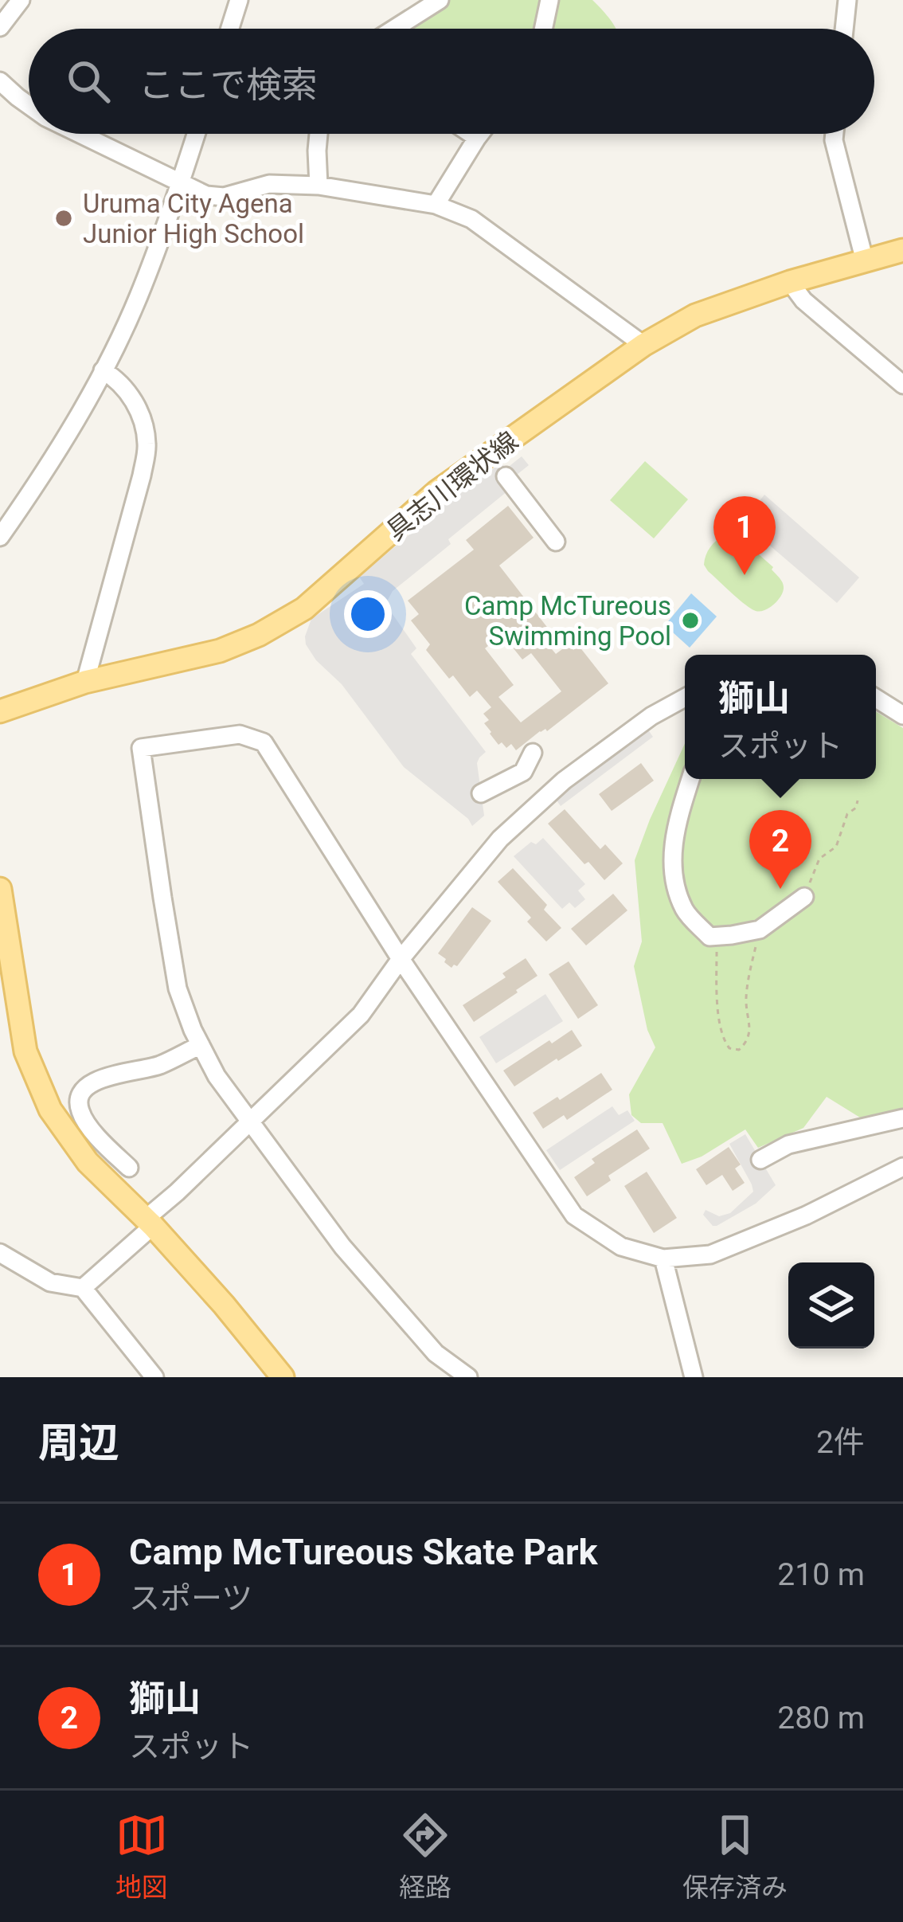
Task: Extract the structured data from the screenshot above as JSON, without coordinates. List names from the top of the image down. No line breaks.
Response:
{"streets":{"main road":["具志川環状線"]},"places":["Uruma City Agena Junior High School","Camp McTureous Swimming Pool"],"page":{"search":"ここで検索","pins":["1","2"],"popup":["獅山","スポット"],"heading":["周辺","2件"],"list":[{"mark":"1","name":"Camp McTureous Skate Park","note":"スポーツ","value":"210 m"},{"mark":"2","name":"獅山","note":"スポット","value":"280 m"}],"nav":["地図","経路","保存済み"]}}
